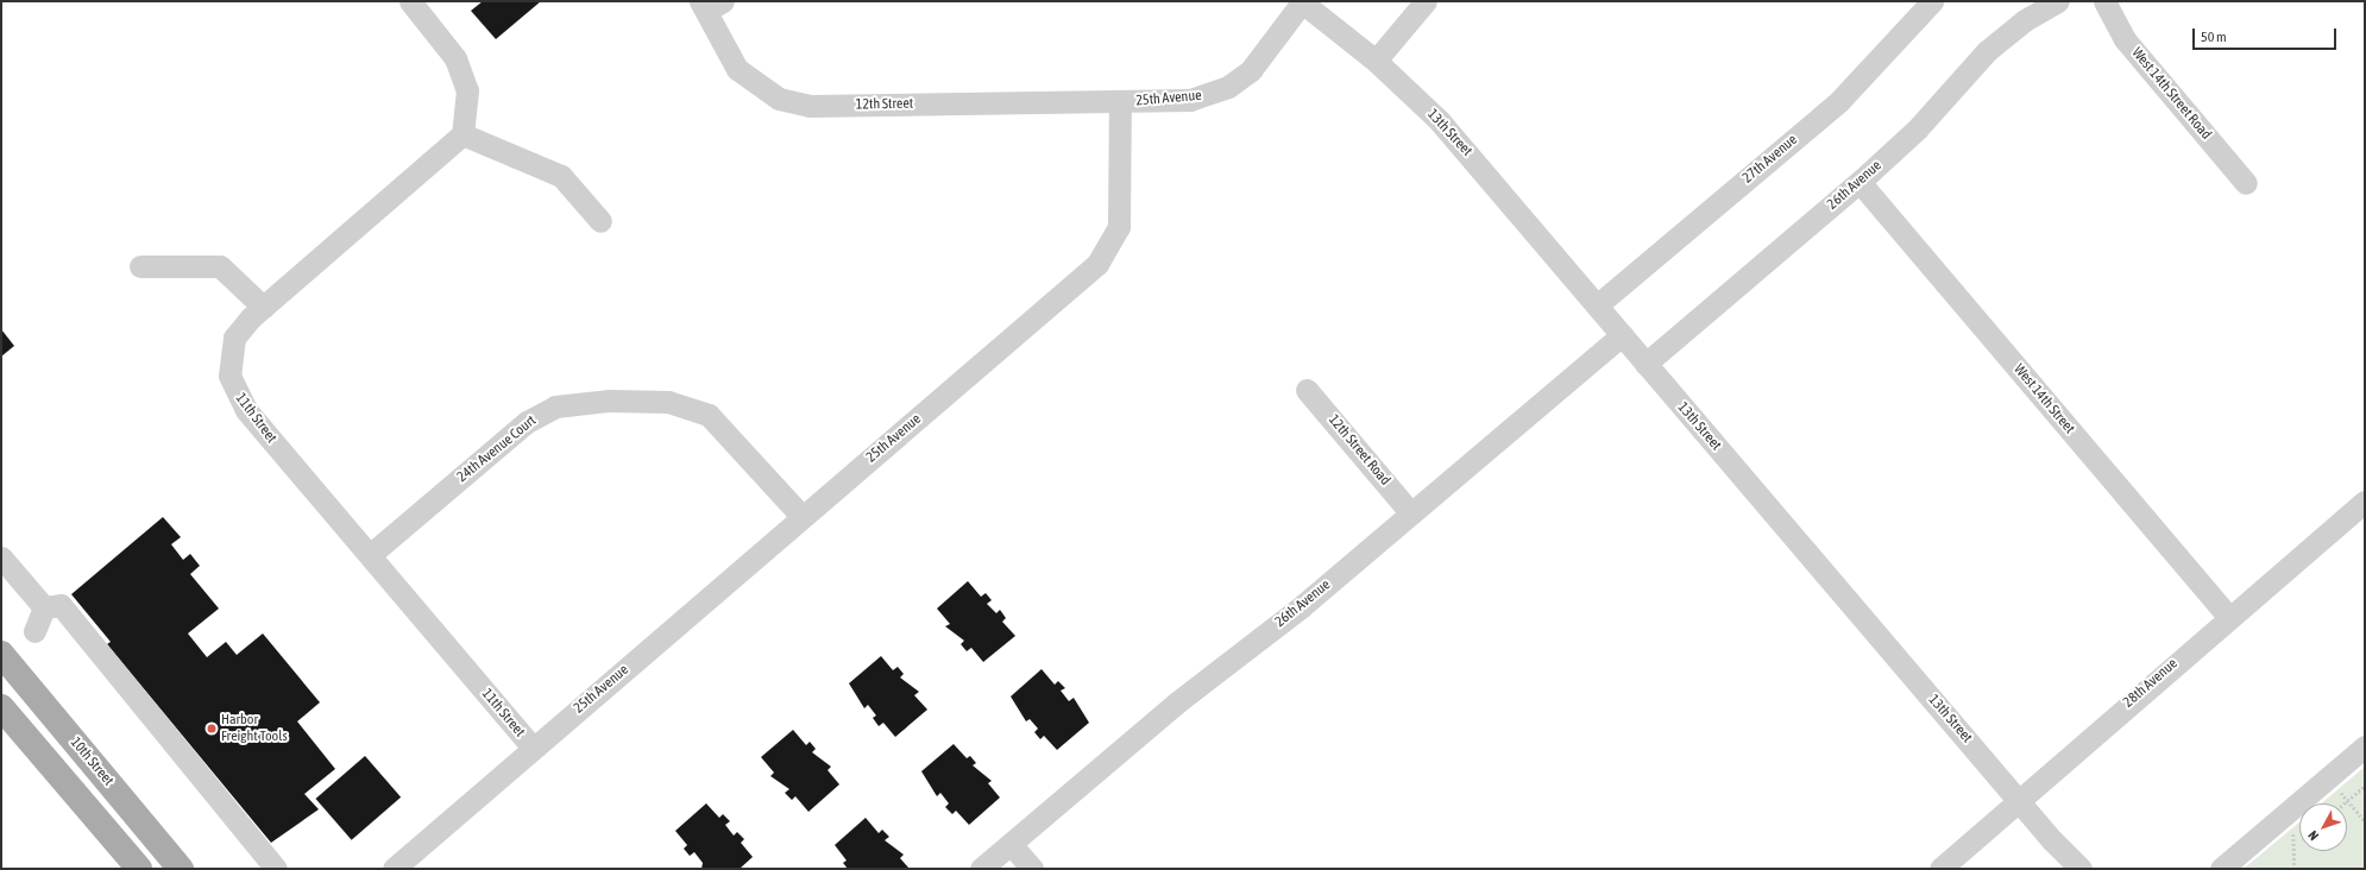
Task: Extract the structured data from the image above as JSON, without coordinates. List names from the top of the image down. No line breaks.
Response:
{"streets":{"main road":["10th Street"],"street":["West 14th Street Road","25th Avenue","12th Street","13th Street","27th Avenue","26th Avenue","West 14th Street","11th Street","24th Avenue Court","12th Street Road","28th Avenue"]},"crossings":[["25th Avenue","12th Street"],["25th Avenue","13th Street"],["25th Avenue","11th Street"],["25th Avenue","24th Avenue Court"],["13th Street","27th Avenue"],["13th Street","26th Avenue"],["13th Street","28th Avenue"],["26th Avenue","West 14th Street"],["26th Avenue","12th Street Road"],["West 14th Street","28th Avenue"],["11th Street","24th Avenue Court"]],"places":["Harbor Freight Tools"],"scale_bar":"50 m","north":"bottom left"}
